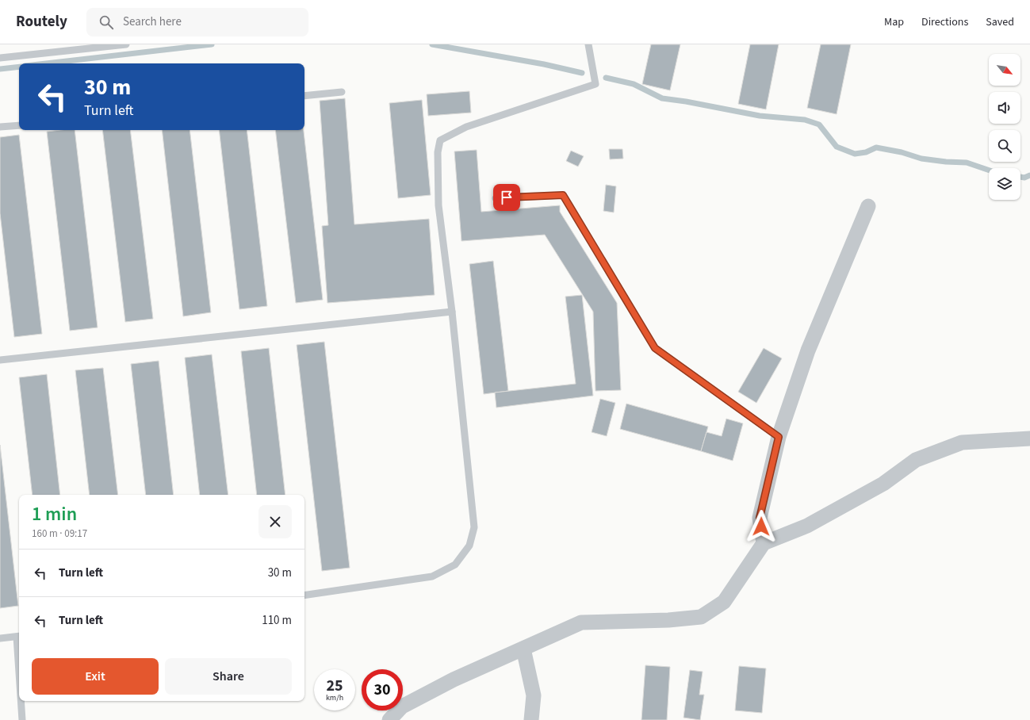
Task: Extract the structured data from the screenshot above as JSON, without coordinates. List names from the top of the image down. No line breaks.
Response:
{"north":"bottom right","page":{"header":"Routely","search":"Search here","nav":["Map","Directions","Saved"],"turn":["30 m","Turn left"],"heading":["1 min","160 m · 09:17"],"list":[{"name":"Turn left","value":"30 m"},{"name":"Turn left","value":"110 m"}],"buttons":["Exit","Share"],"speed":"25 km/h","limit":"30"}}
